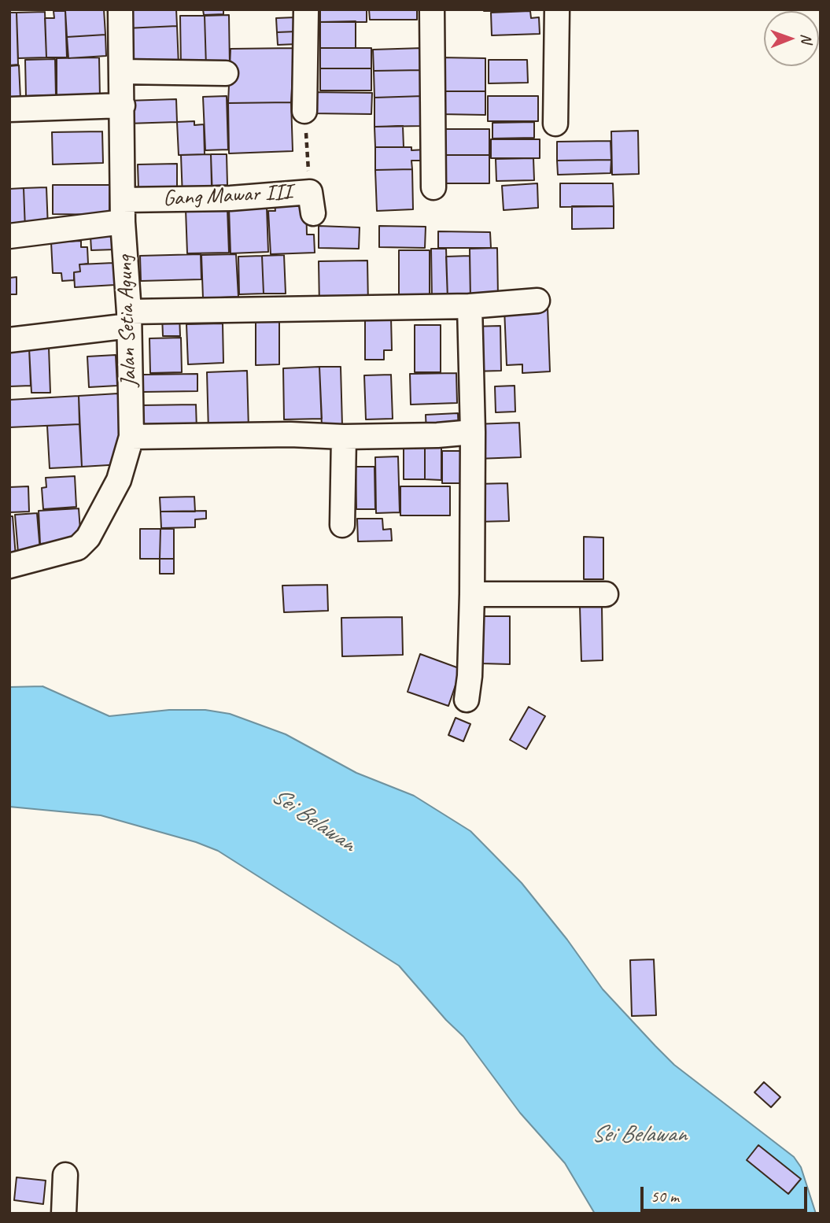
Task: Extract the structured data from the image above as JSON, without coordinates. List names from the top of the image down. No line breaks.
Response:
{"streets":{"street":["Gang Mawar III","Jalan Setia Agung"]},"crossings":[["Gang Mawar III","Jalan Setia Agung"]],"water":["Sei Belawan"],"scale_bar":"50 m","north":"right"}
